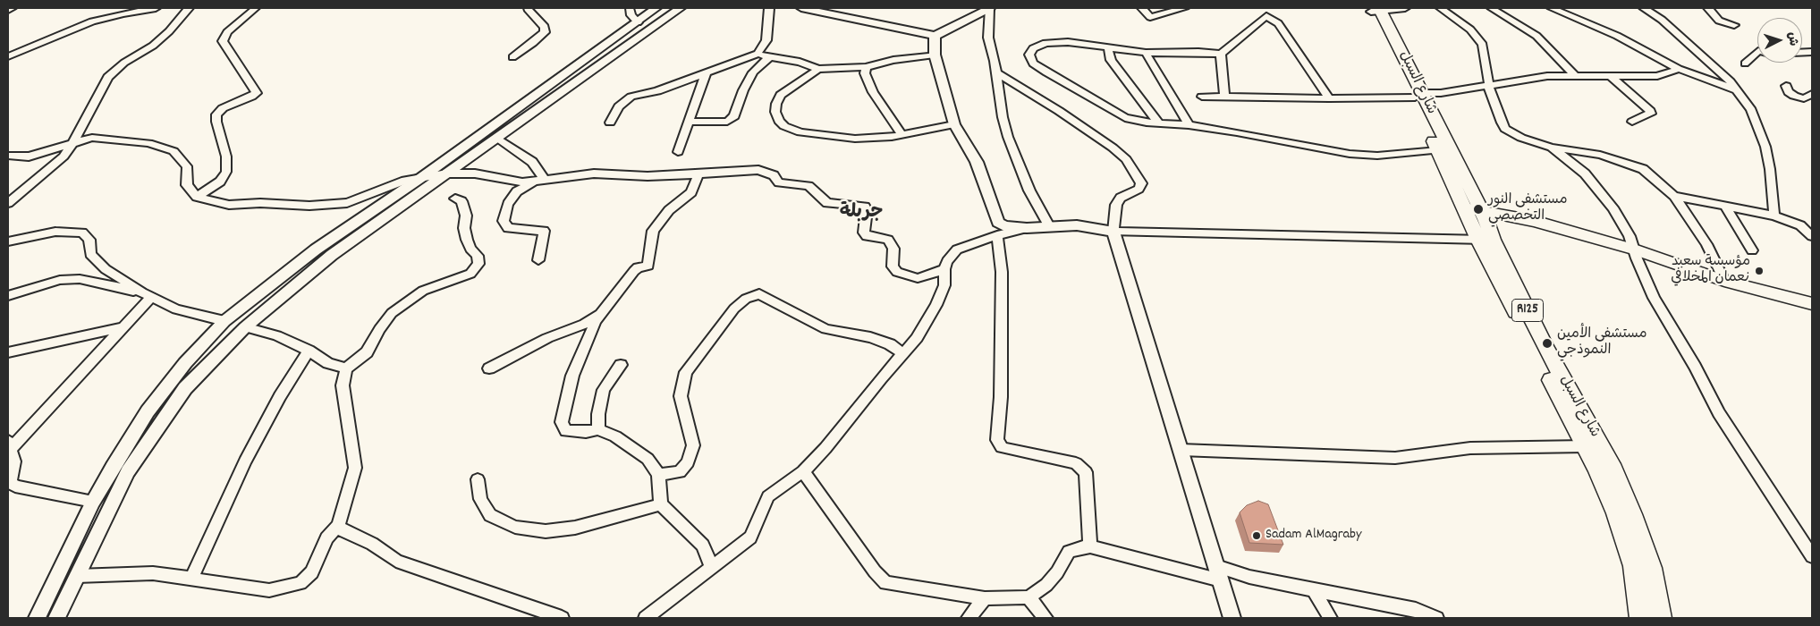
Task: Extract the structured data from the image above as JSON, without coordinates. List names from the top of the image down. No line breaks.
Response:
{"streets":{"main road":["شارع السبل","R125"]},"districts":["جربلة"],"places":["مستشفى النور التخصصي","مؤسسة سعيد نعمان المخلافي","مستشفى الأمين النموذجي","Sadam AlMagraby"],"north":"right"}
